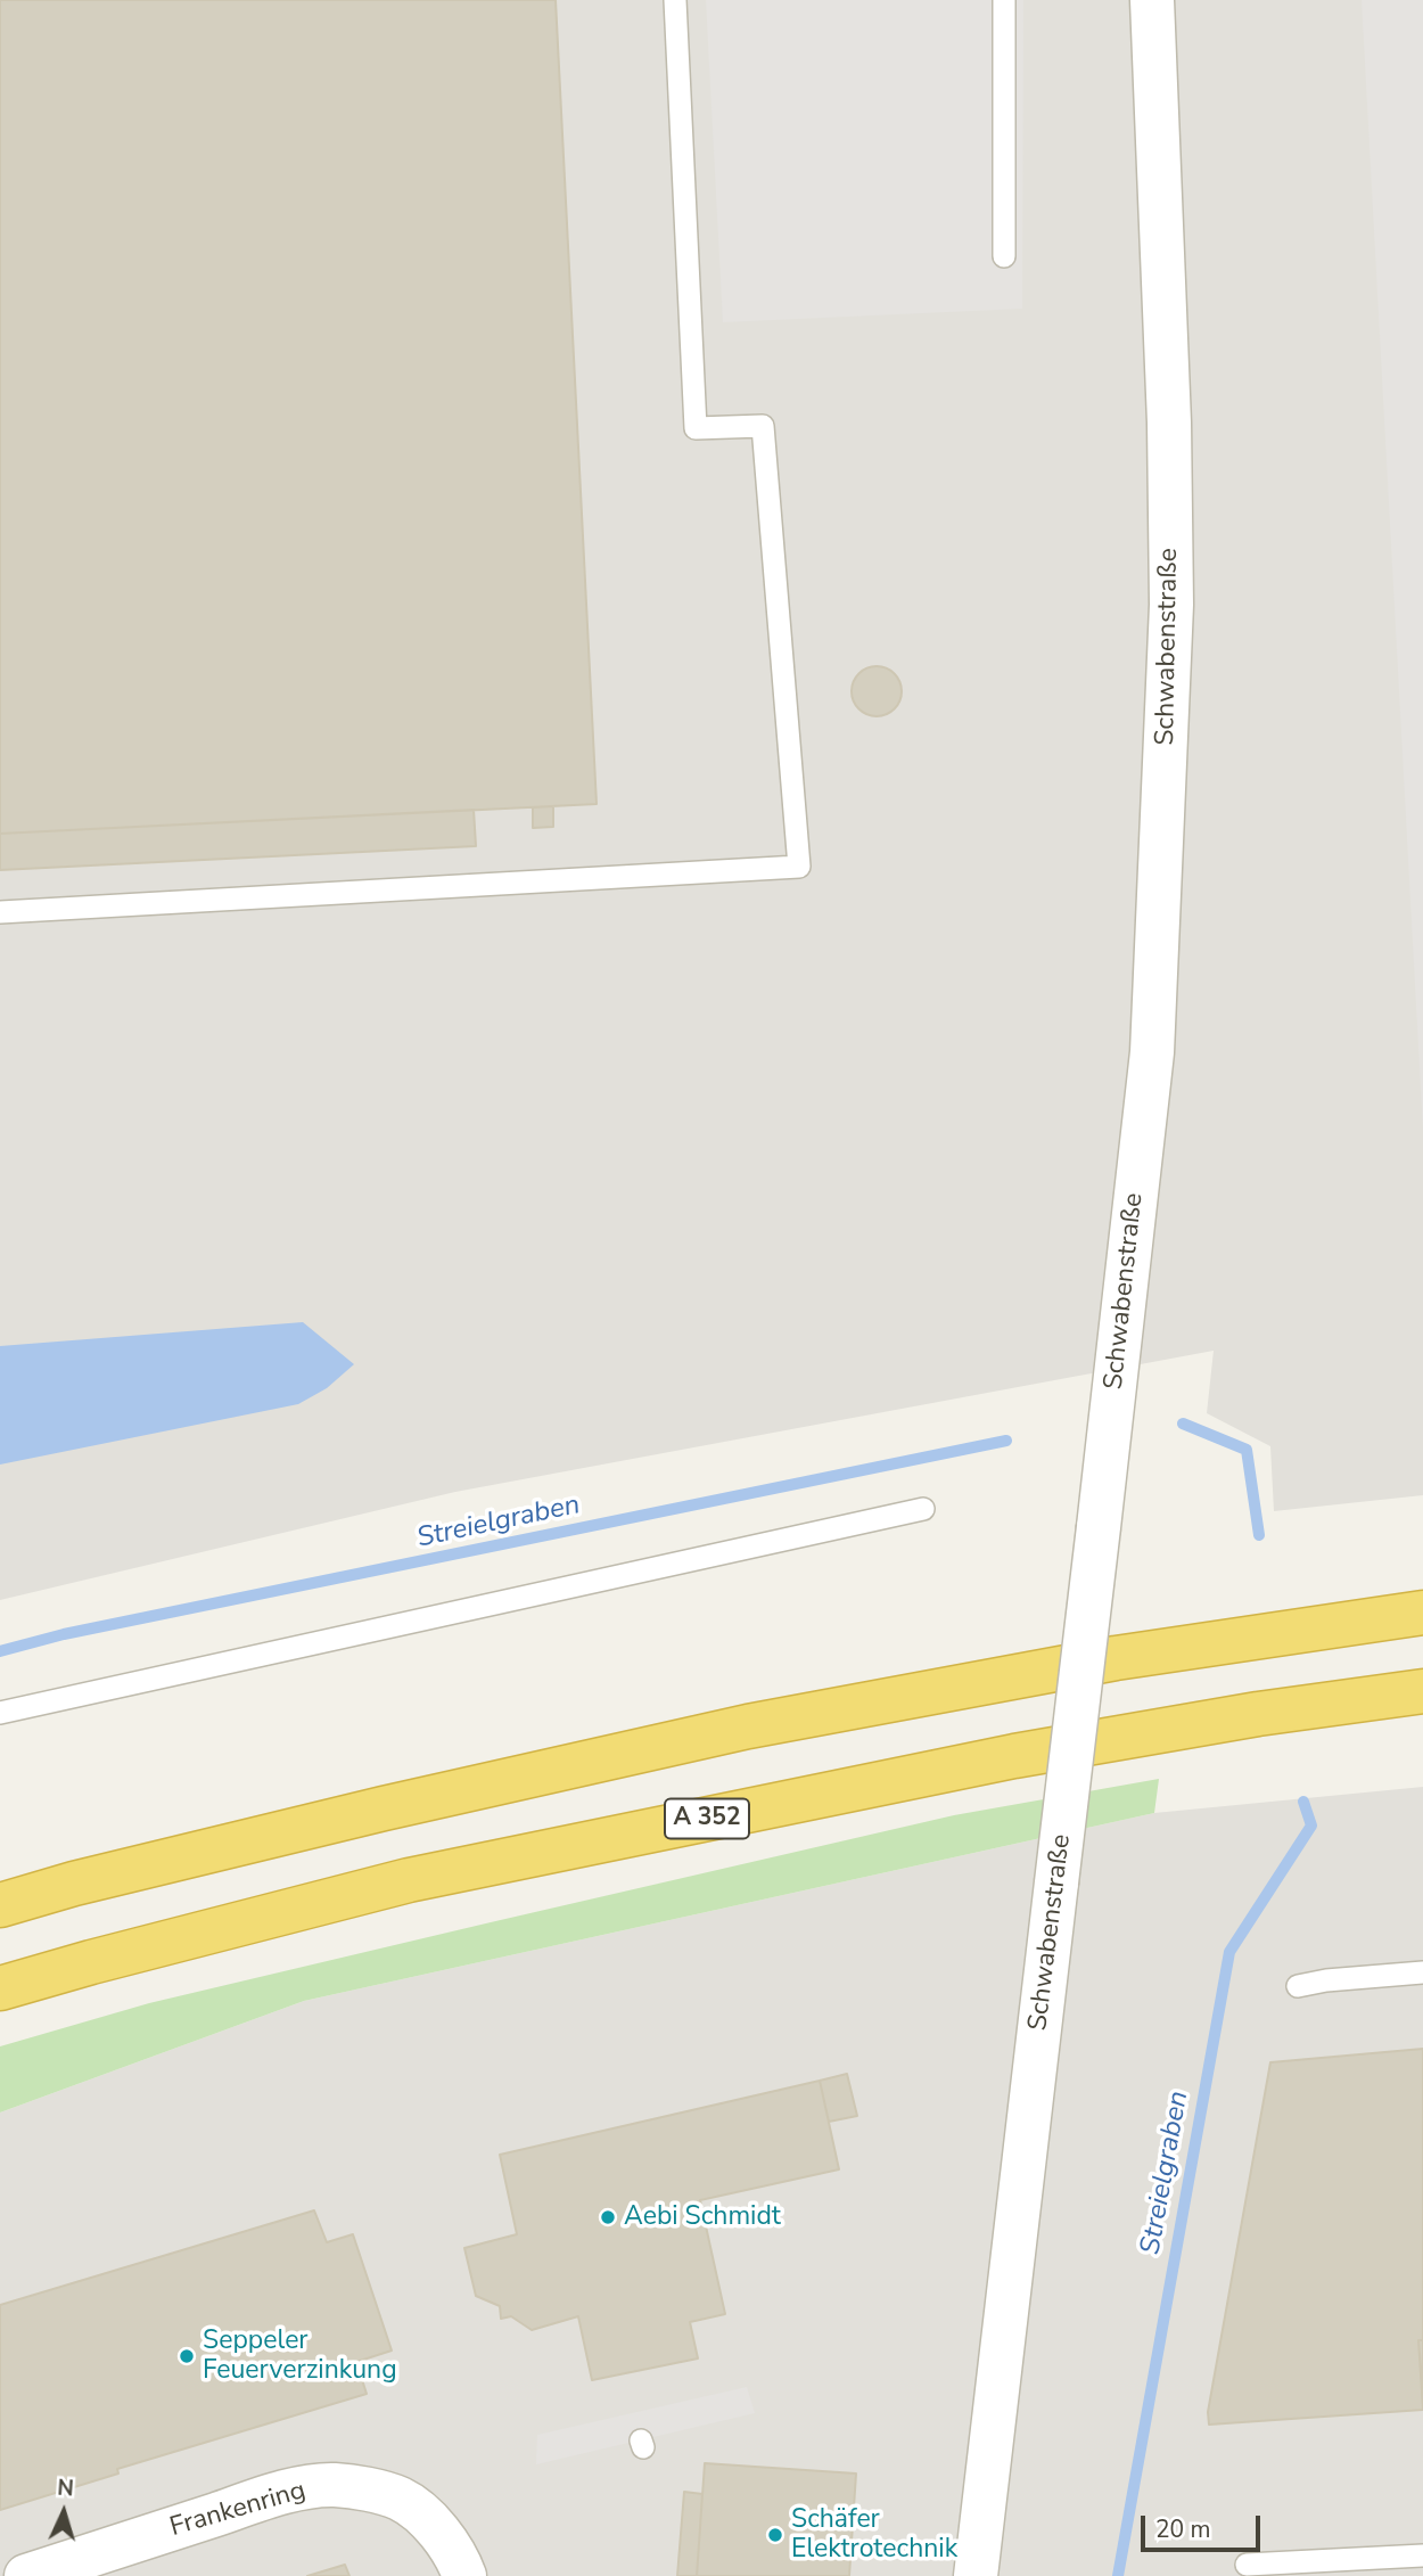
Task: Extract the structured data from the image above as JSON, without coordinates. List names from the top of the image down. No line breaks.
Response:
{"streets":{"highway":["A 352"],"street":["Schwabenstraße","Frankenring"]},"water":["Streielgraben"],"places":["Aebi Schmidt","Seppeler Feuerverzinkung","Schäfer Elektrotechnik"],"scale_bar":"20 m","north":"top"}
